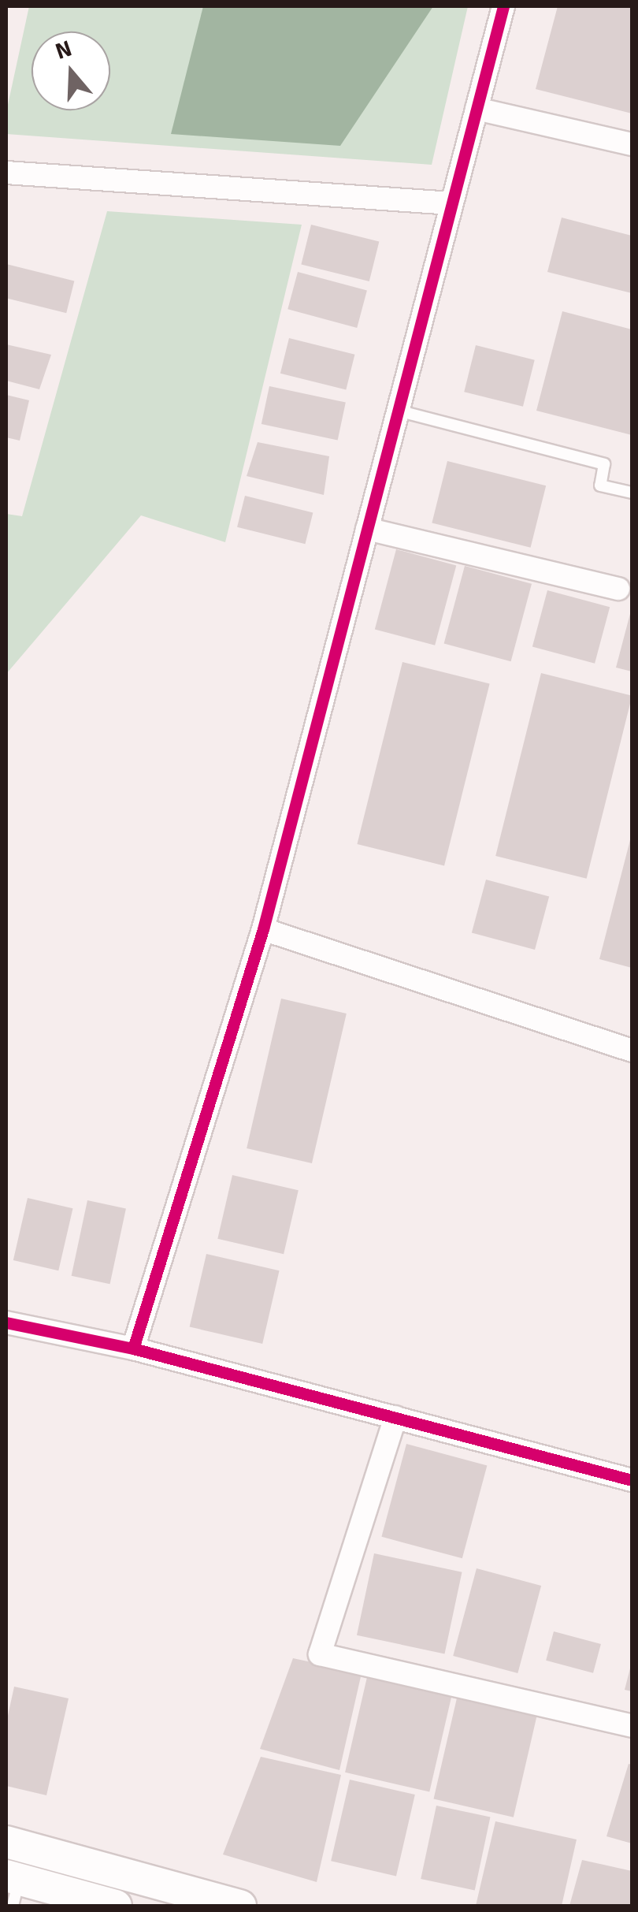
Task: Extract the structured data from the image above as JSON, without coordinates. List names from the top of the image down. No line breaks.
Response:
{"north":"top"}
